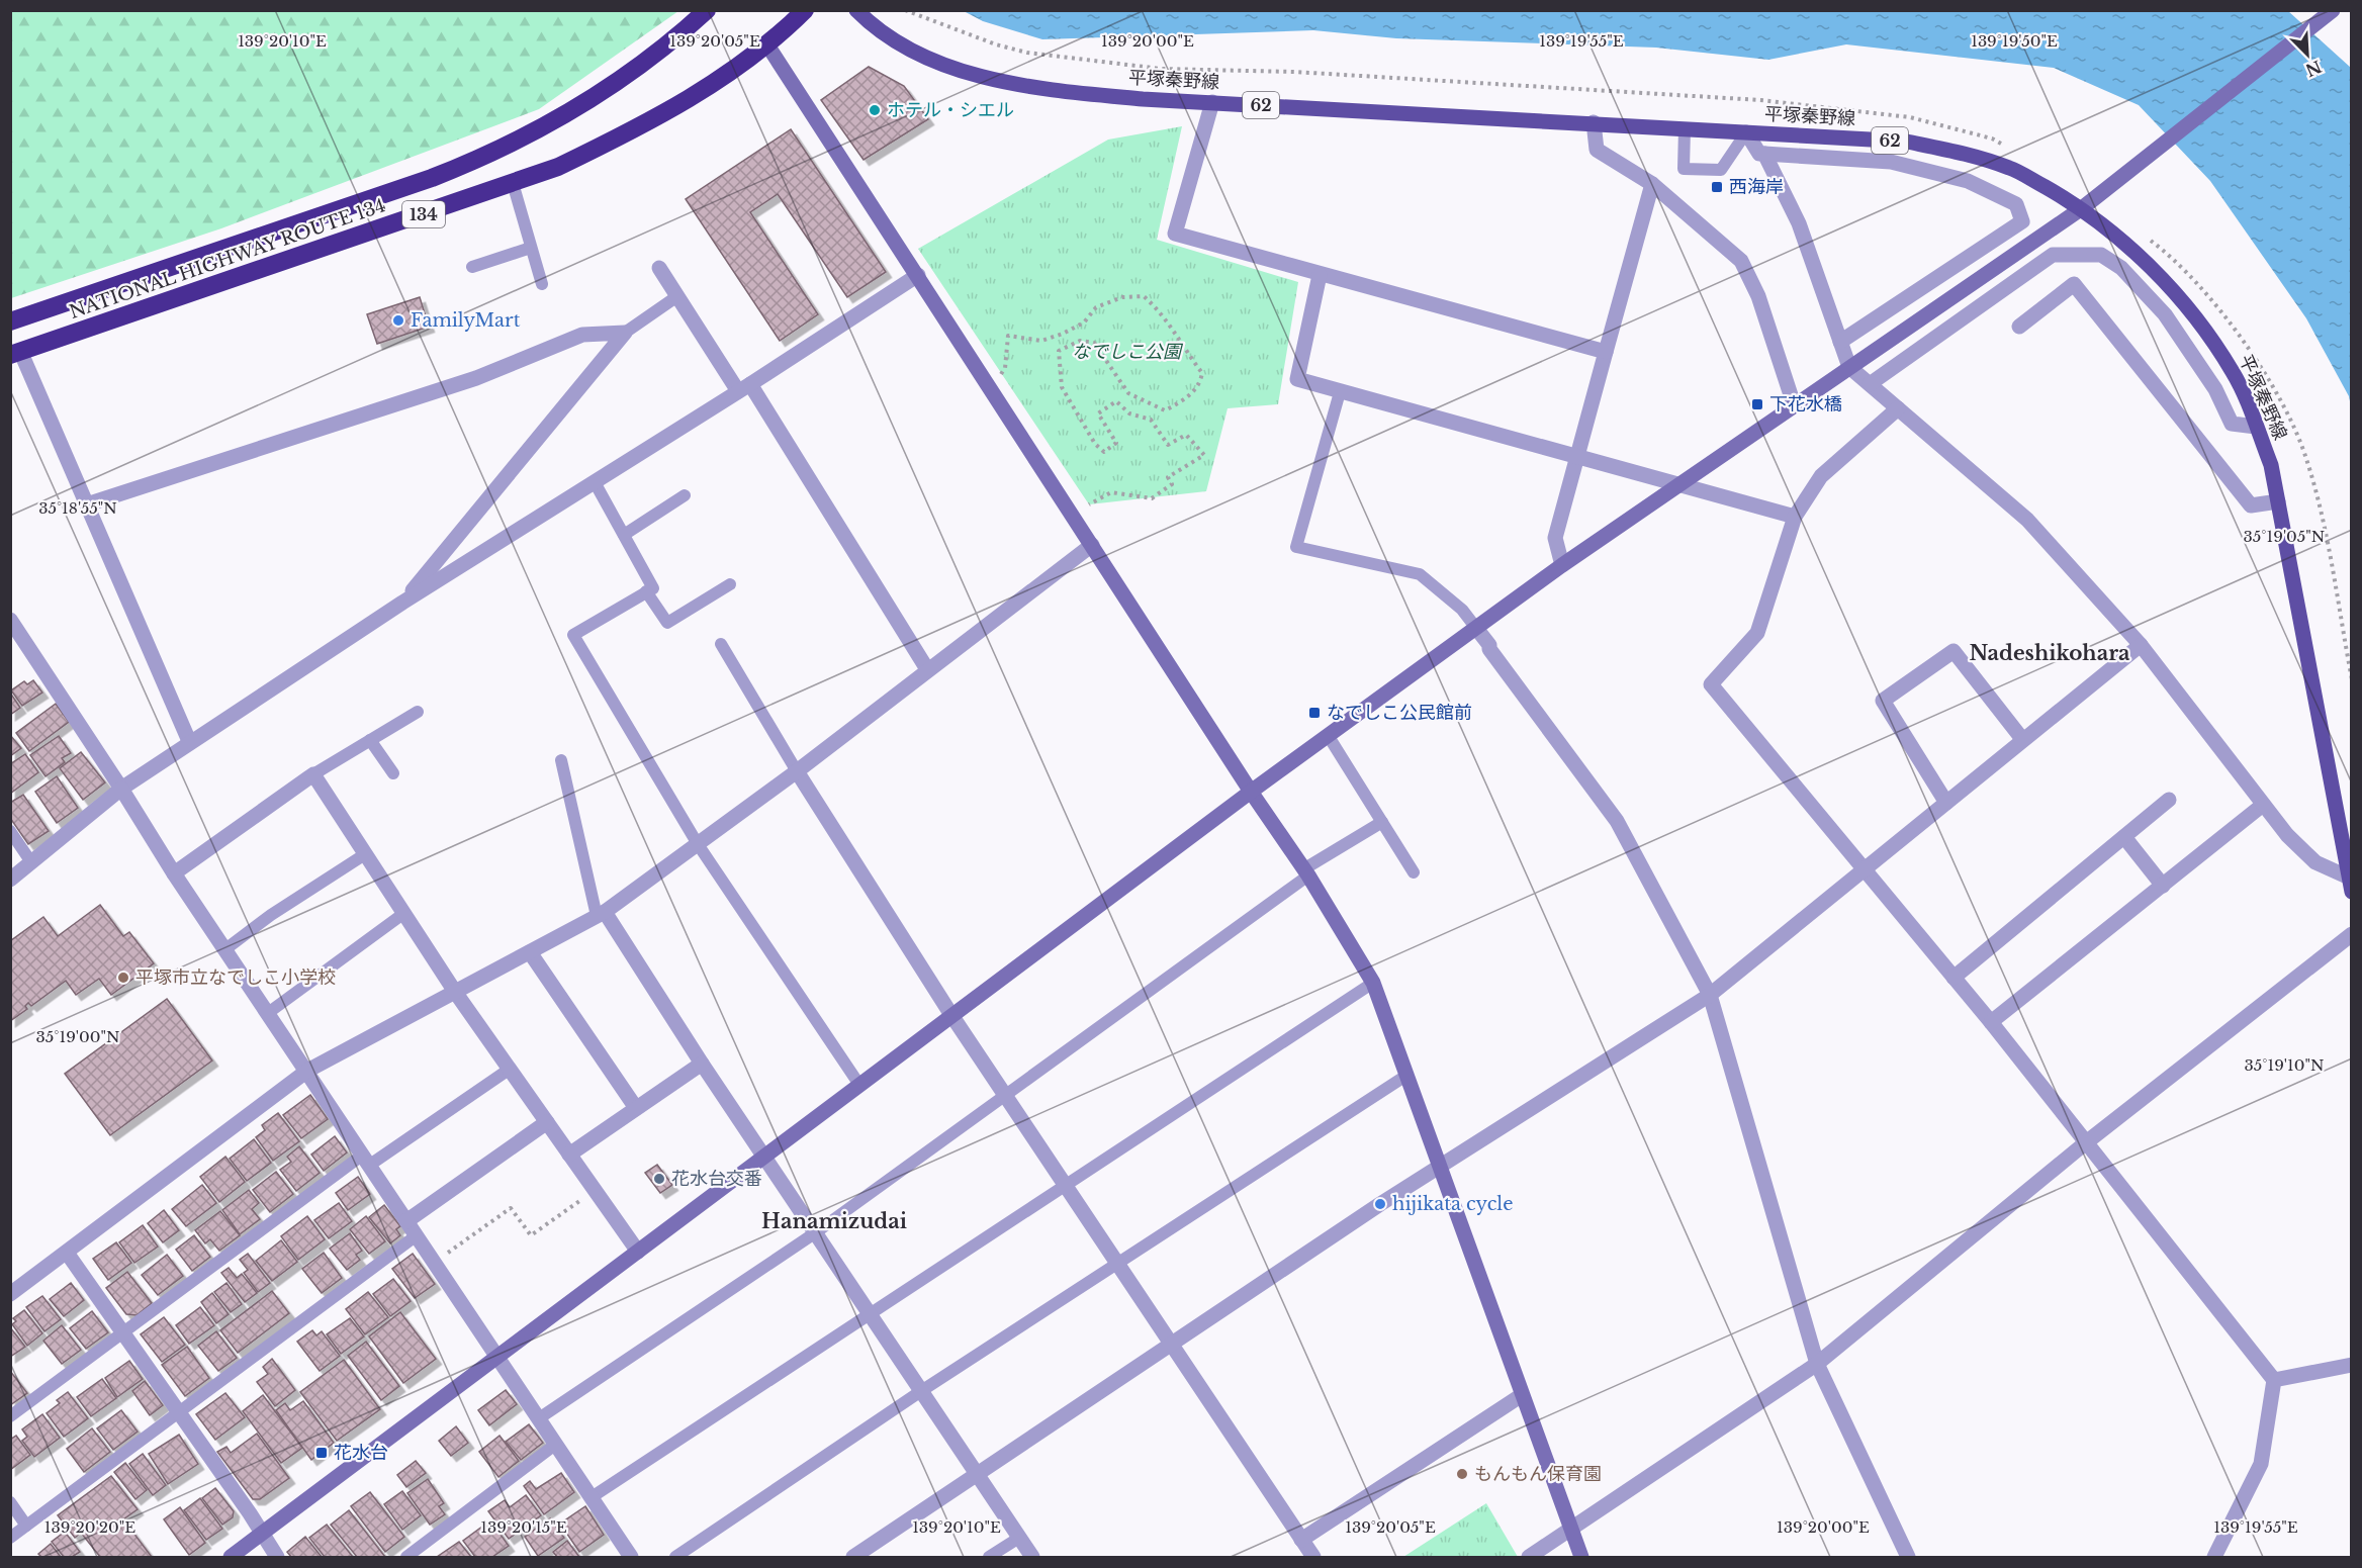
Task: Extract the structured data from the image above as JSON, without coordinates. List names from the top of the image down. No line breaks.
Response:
{"streets":{"highway":["134","NATIONAL HIGHWAY ROUTE 134"],"main road":["平塚秦野線","62"]},"districts":["Nadeshikohara","Hanamizudai"],"parks":["なでしこ公園"],"places":{"other":["ホテル・シエル","FamilyMart","平塚市立なでしこ小学校","花水台交番","hijikata cycle","もんもん保育園"],"transit":["西海岸","下花水橋","なでしこ公民館前","花水台"]},"north":"bottom right","coordinates":["139°20'10\"E","139°20'05\"E","139°20'00\"E","139°19'55\"E","139°19'50\"E","35°18'55\"N","35°19'05\"N","35°19'00\"N","35°19'10\"N","139°20'20\"E","139°20'15\"E"]}
